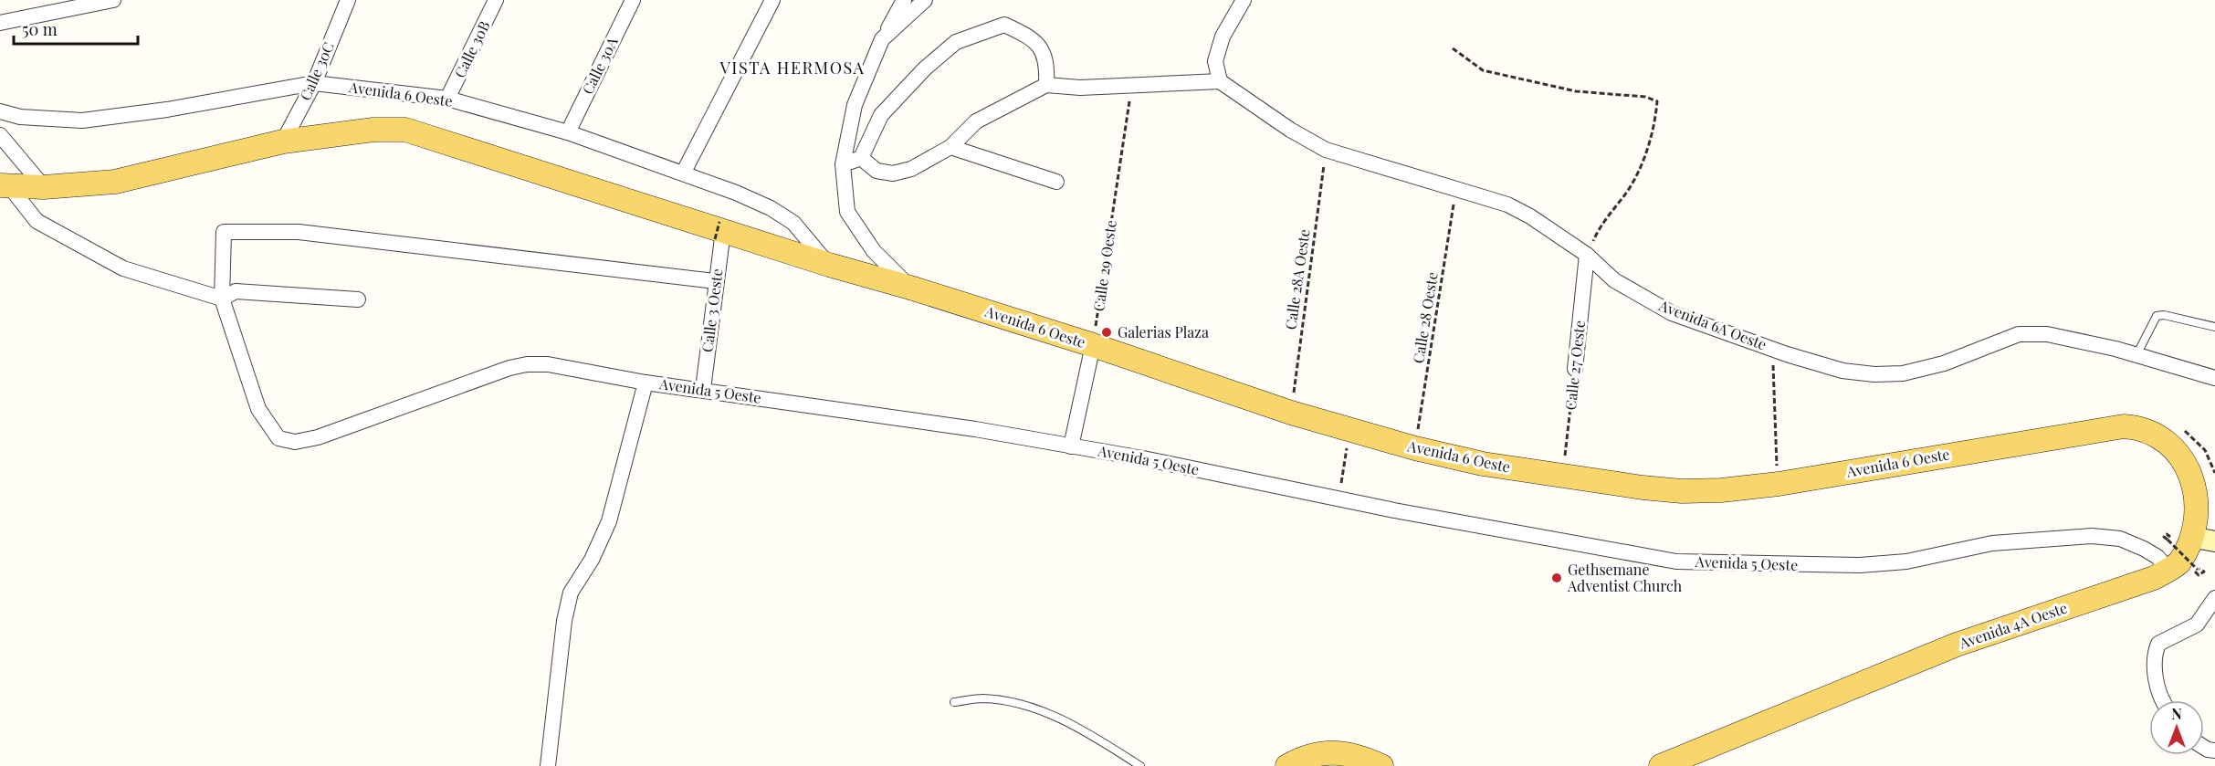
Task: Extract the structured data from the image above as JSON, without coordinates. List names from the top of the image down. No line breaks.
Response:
{"streets":{"main road":["Avenida 6 Oeste","Avenida 4A Oeste"],"street":["Calle 30B","Calle 30A","Calle 30C","Calle 3 Oeste","Avenida 6A Oeste","Calle 27 Oeste","Avenida 5 Oeste"],"path":["Calle 29 Oeste","Calle 28A Oeste","Calle 28 Oeste"]},"crossings":[["Calle 30B","Avenida 6 Oeste"],["Calle 30A","Avenida 6 Oeste"],["Calle 30C","Avenida 6 Oeste"],["Avenida 6 Oeste","Calle 29 Oeste"],["Avenida 6 Oeste","Calle 28A Oeste"],["Avenida 6 Oeste","Calle 3 Oeste"],["Avenida 6 Oeste","Calle 28 Oeste"],["Avenida 6 Oeste","Calle 27 Oeste"],["Avenida 6 Oeste","Avenida 4A Oeste"],["Calle 28A Oeste","Avenida 6A Oeste"],["Calle 3 Oeste","Avenida 5 Oeste"],["Calle 28 Oeste","Avenida 6A Oeste"],["Avenida 6A Oeste","Calle 27 Oeste"],["Avenida 5 Oeste","Avenida 4A Oeste"]],"districts":["VISTA HERMOSA"],"places":["Galerias Plaza","Gethsemane Adventist Church"],"scale_bar":"50 m","north":"top"}
